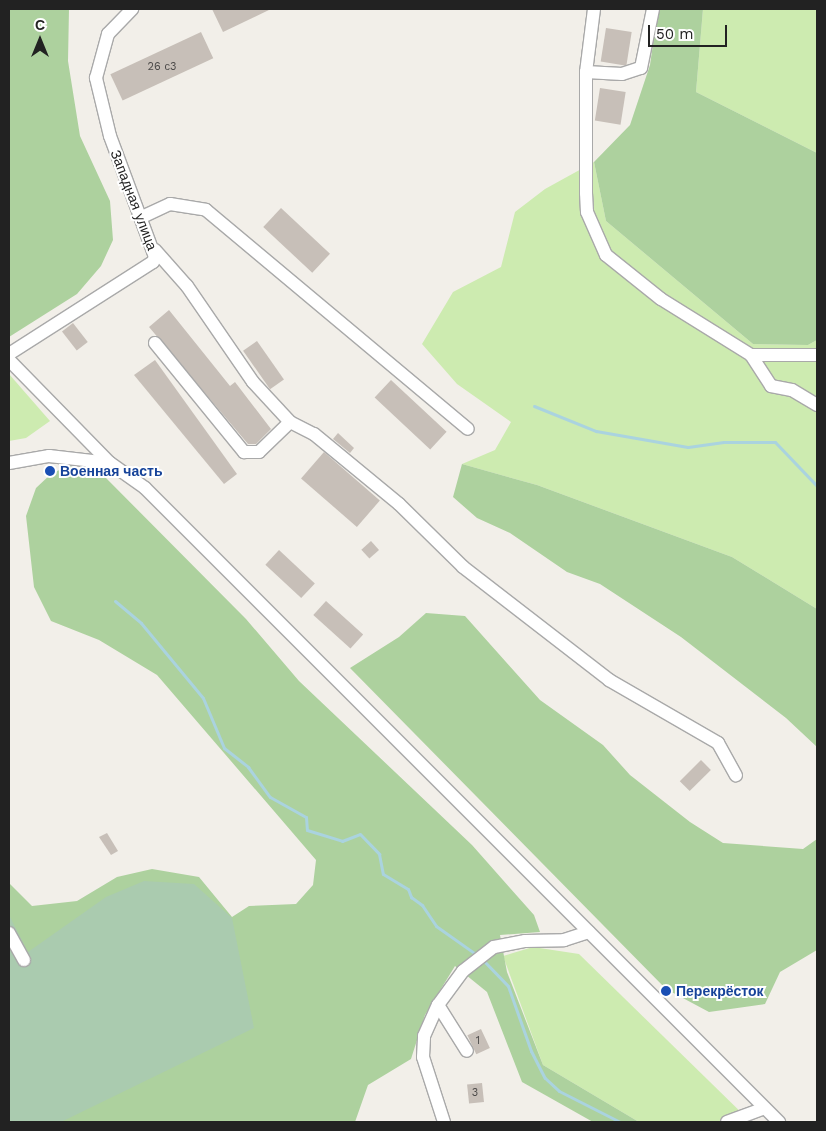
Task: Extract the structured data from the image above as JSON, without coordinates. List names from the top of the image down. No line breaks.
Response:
{"streets":{"street":["Западная улица"]},"places":["Военная часть","Перекрёсток"],"house_numbers":["26 с3","1","3"],"scale_bar":"50 m","north":"top"}
